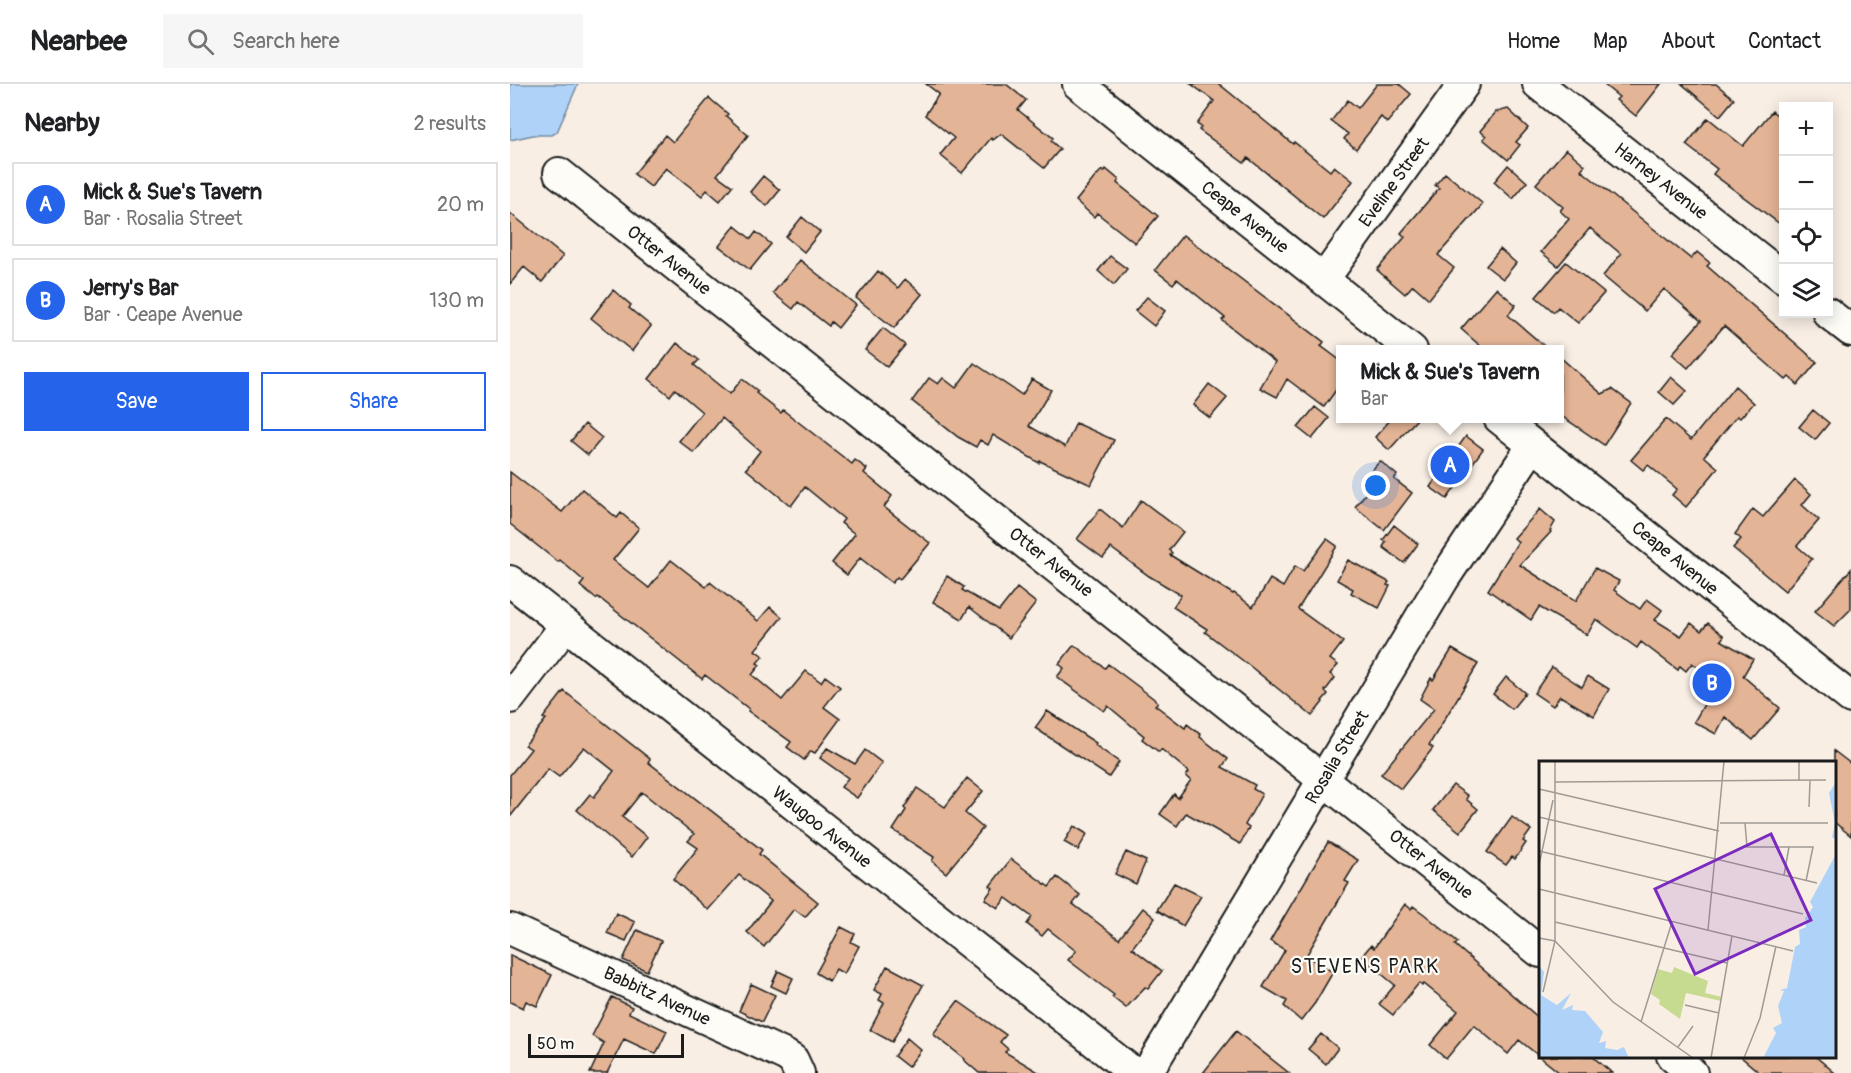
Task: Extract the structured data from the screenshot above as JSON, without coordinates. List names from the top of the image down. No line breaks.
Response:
{"streets":{"street":["Harney Avenue","Eveline Street","Ceape Avenue","Otter Avenue","Rosalia Street","Waugoo Avenue","Babbitz Avenue"]},"crossings":[["Eveline Street","Ceape Avenue"],["Ceape Avenue","Rosalia Street"],["Otter Avenue","Rosalia Street"]],"districts":["STEVENS PARK"],"scale_bar":"50 m","page":{"header":"Nearbee","search":"Search here","nav":["Home","Map","About","Contact"],"heading":["Nearby","2 results"],"map_buttons":["+","−"],"list":[{"mark":"A","name":"Mick & Sue's Tavern","note":"Bar · Rosalia Street","value":"20 m"},{"mark":"B","name":"Jerry's Bar","note":"Bar · Ceape Avenue","value":"130 m"}],"popup":["Mick & Sue's Tavern","Bar"],"buttons":["Save","Share"],"pins":["A","B"],"scale":"50 m"}}
